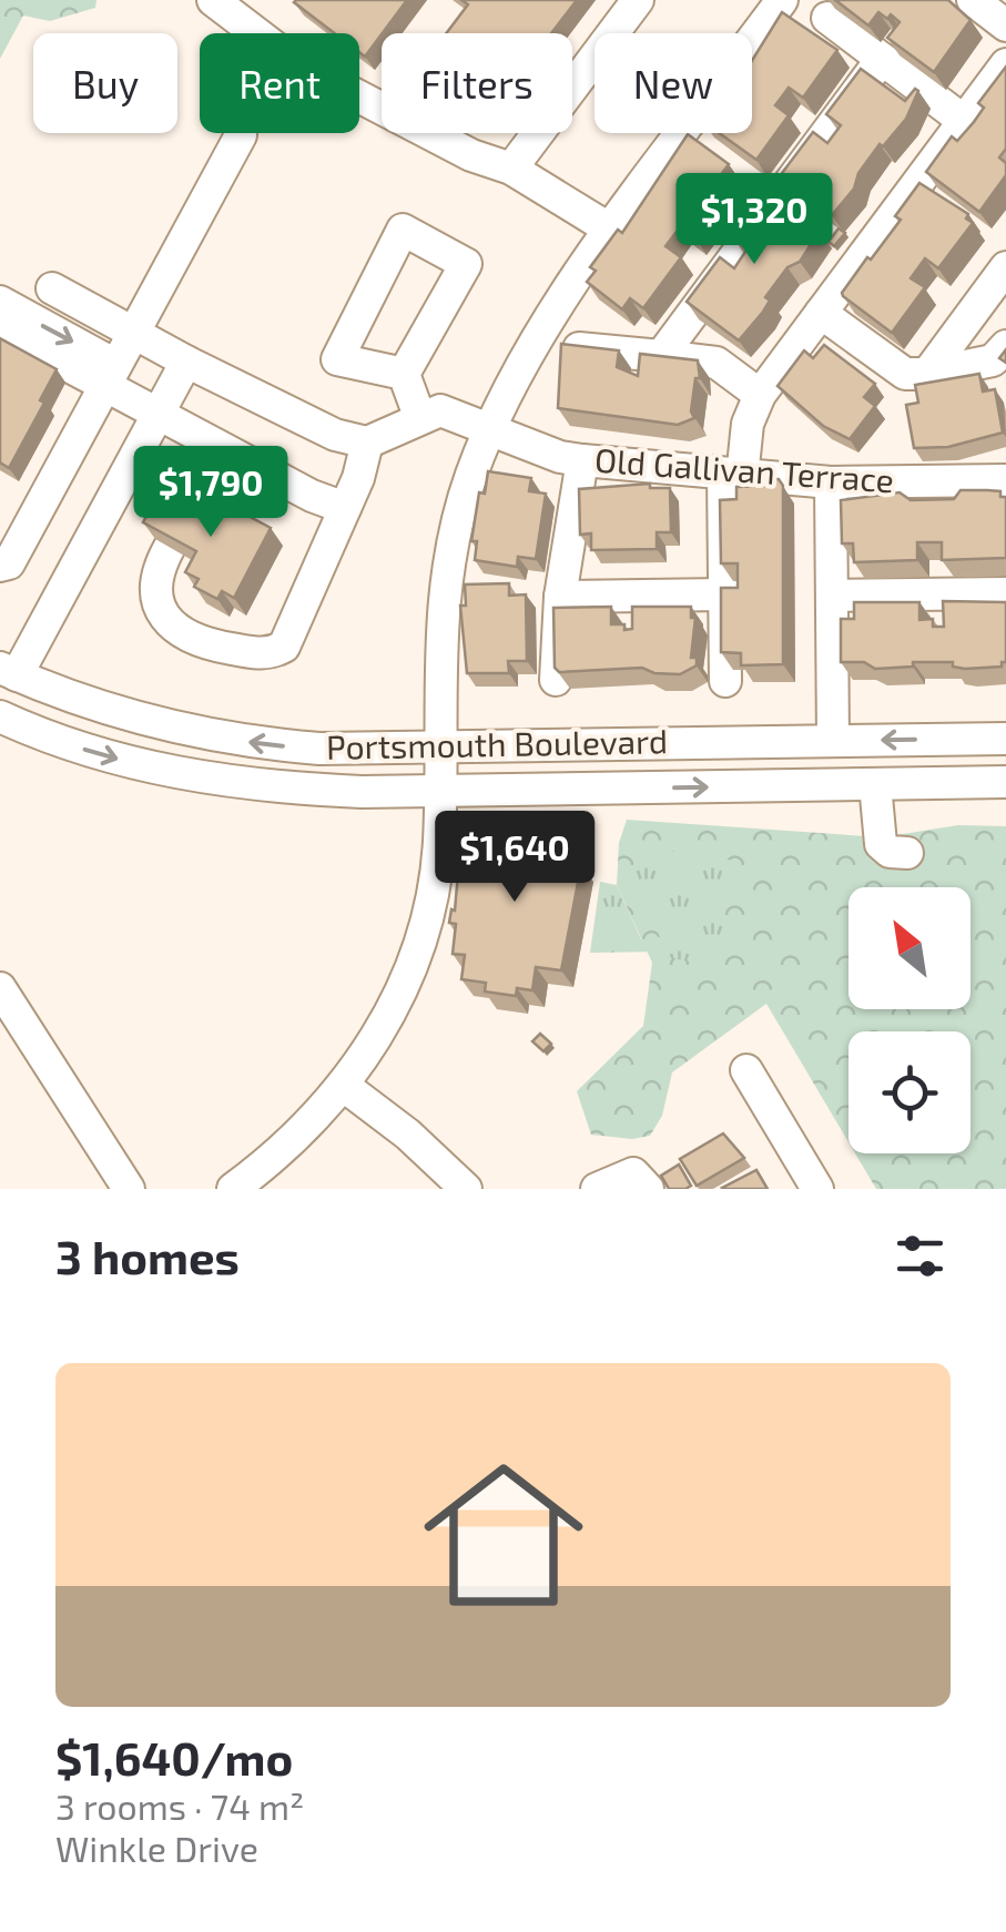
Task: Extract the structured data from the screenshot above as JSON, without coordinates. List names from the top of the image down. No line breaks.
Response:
{"streets":{"street":["Old Gallivan Terrace","Portsmouth Boulevard"]},"north":"top left","page":{"chip":["Buy","Rent","Filters","New"],"price":["$1,320","$1,790","$1,640"],"heading":"3 homes","list":[{"name":"$1,640/mo","note":"3 rooms · 74 m² · Winkle Drive"}]}}
